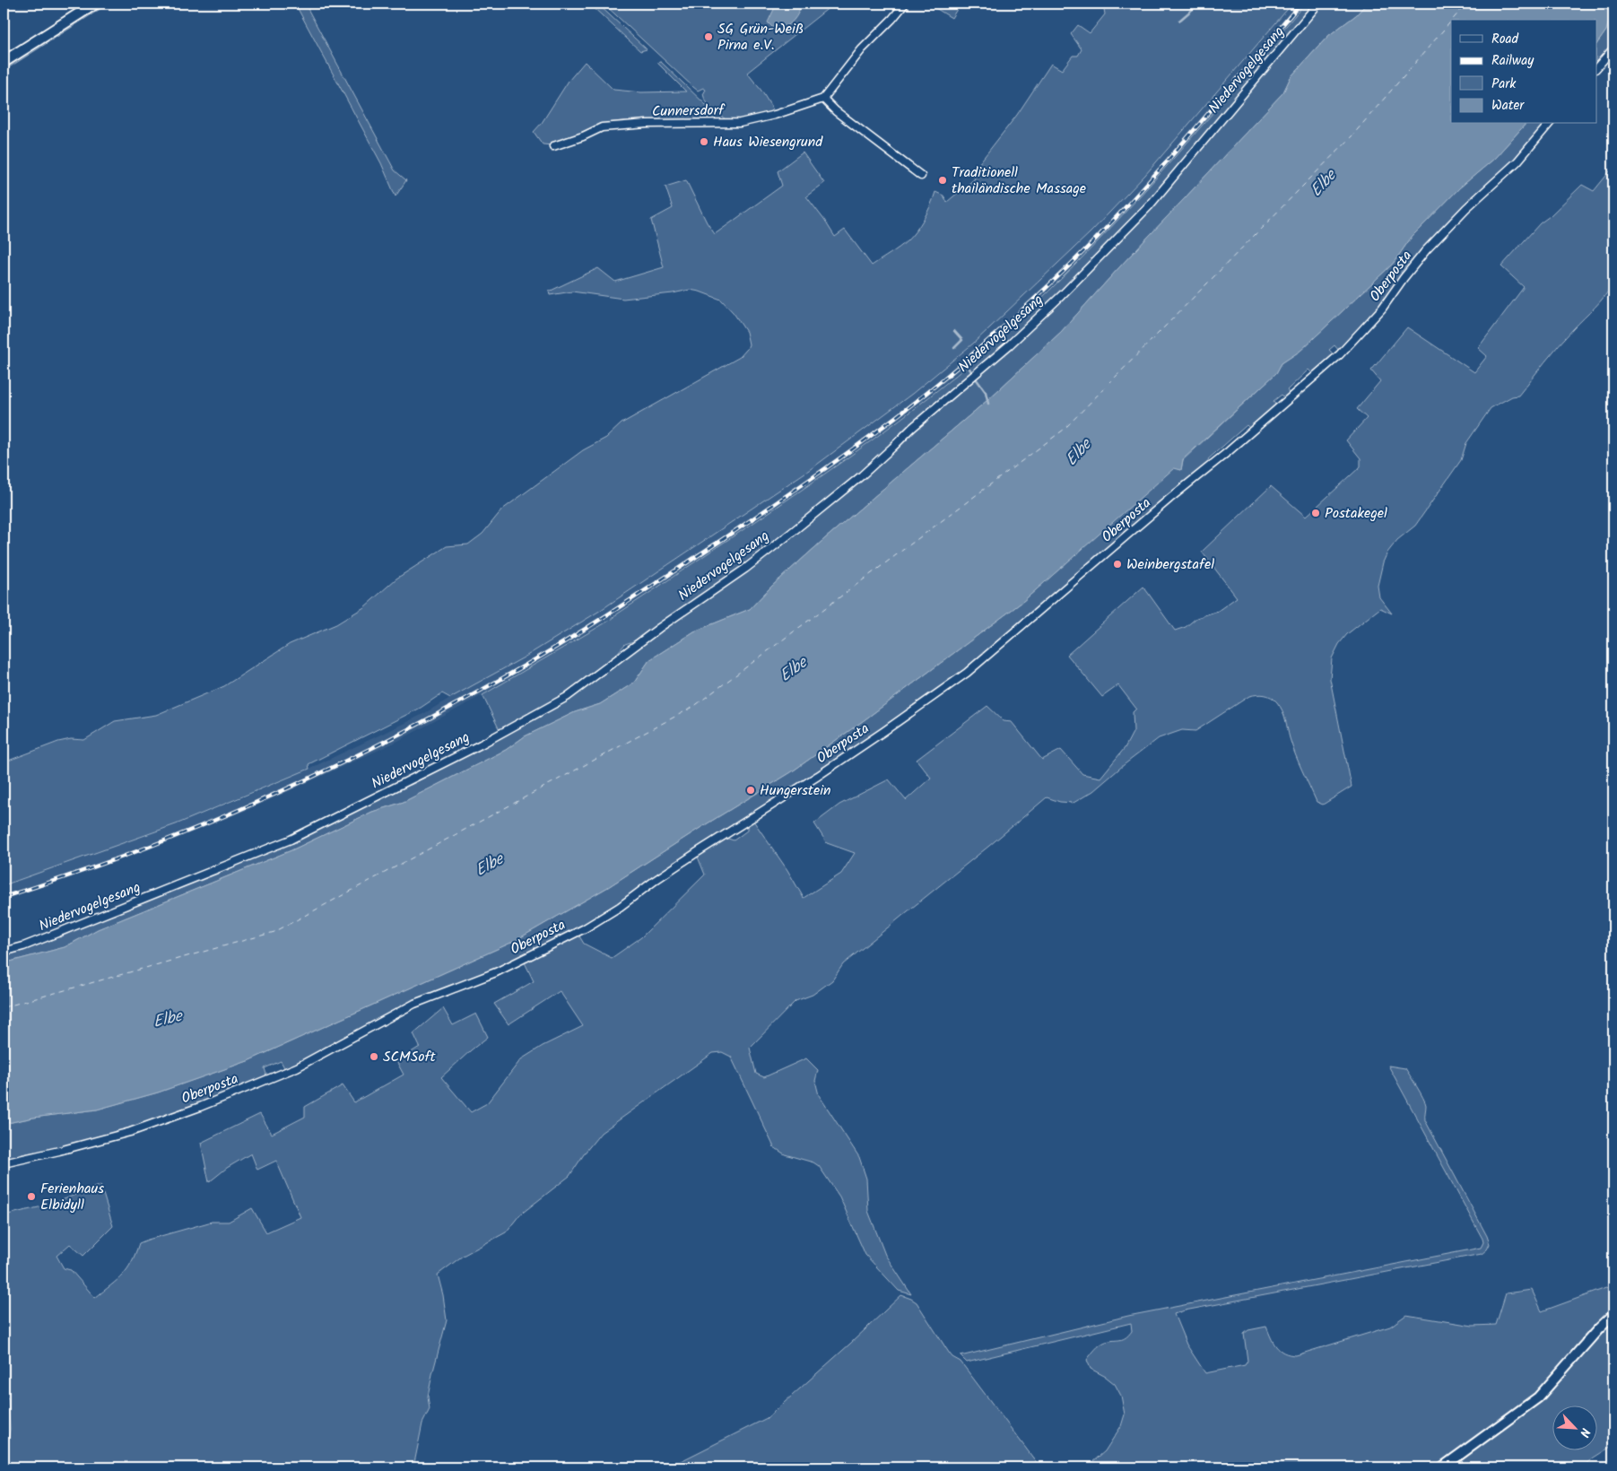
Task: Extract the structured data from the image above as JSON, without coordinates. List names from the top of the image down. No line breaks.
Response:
{"streets":{"street":["Niedervogelgesang","Cunnersdorf","Oberposta"]},"water":["Elbe"],"places":["SG Grün-Weiß Pirna e.V.","Haus Wiesengrund","Traditionell thailändische Massage","Postakegel","Weinbergstafel","Hungerstein","SCMSoft","Ferienhaus Elbidyll"],"legend":["Road","Railway","Park","Water"],"north":"bottom right"}
